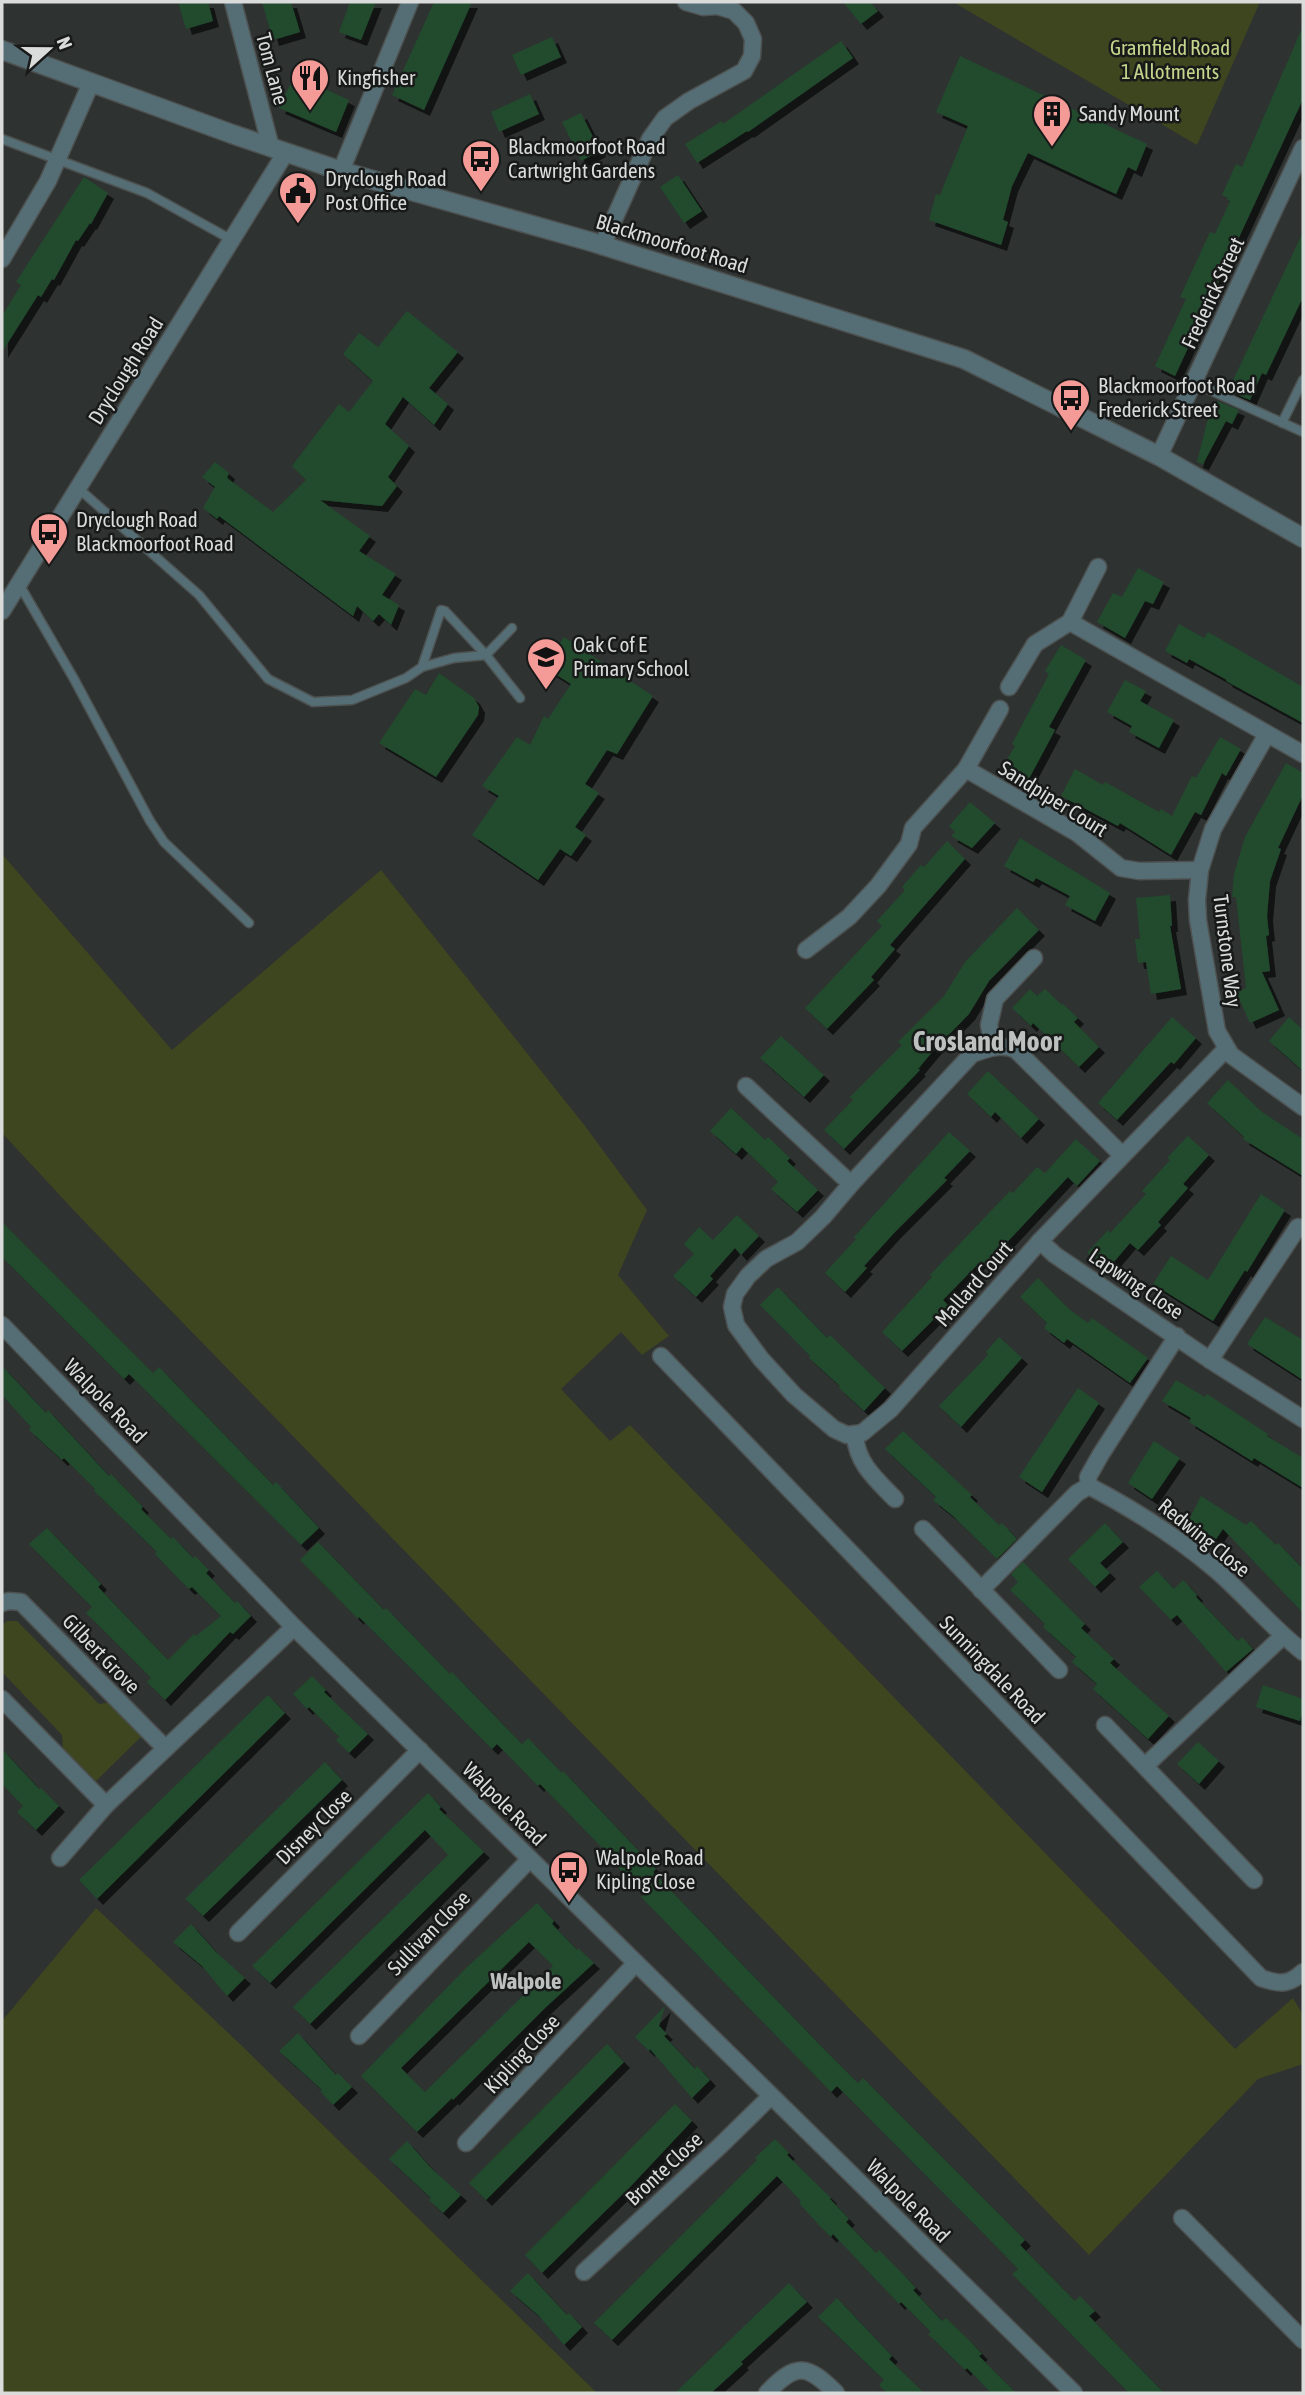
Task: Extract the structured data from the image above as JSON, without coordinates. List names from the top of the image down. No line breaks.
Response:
{"streets":{"street":["Tom Lane","Blackmoorfoot Road","Frederick Street","Dryclough Road","Sandpiper Court","Turnstone Way","Mallard Court","Lapwing Close","Walpole Road","Redwing Close","Gilbert Grove","Sunningdale Road","Disney Close","Sullivan Close","Kipling Close","Bronte Close"]},"crossings":[["Tom Lane","Blackmoorfoot Road"],["Tom Lane","Dryclough Road"],["Blackmoorfoot Road","Frederick Street"],["Blackmoorfoot Road","Dryclough Road"],["Sandpiper Court","Turnstone Way"],["Turnstone Way","Mallard Court"],["Mallard Court","Lapwing Close"],["Walpole Road","Disney Close"],["Walpole Road","Sullivan Close"],["Walpole Road","Kipling Close"],["Walpole Road","Bronte Close"]],"districts":["Crosland Moor","Walpole"],"parks":["Gramfield Road 1 Allotments"],"places":{"restaurant":["Kingfisher"],"building":["Sandy Mount"],"bus stop":["Blackmoorfoot Road Cartwright Gardens","Blackmoorfoot Road Frederick Street","Dryclough Road Blackmoorfoot Road","Walpole Road Kipling Close"],"public building":["Dryclough Road Post Office"],"school or university":["Oak C of E Primary School"]},"north":"right"}
